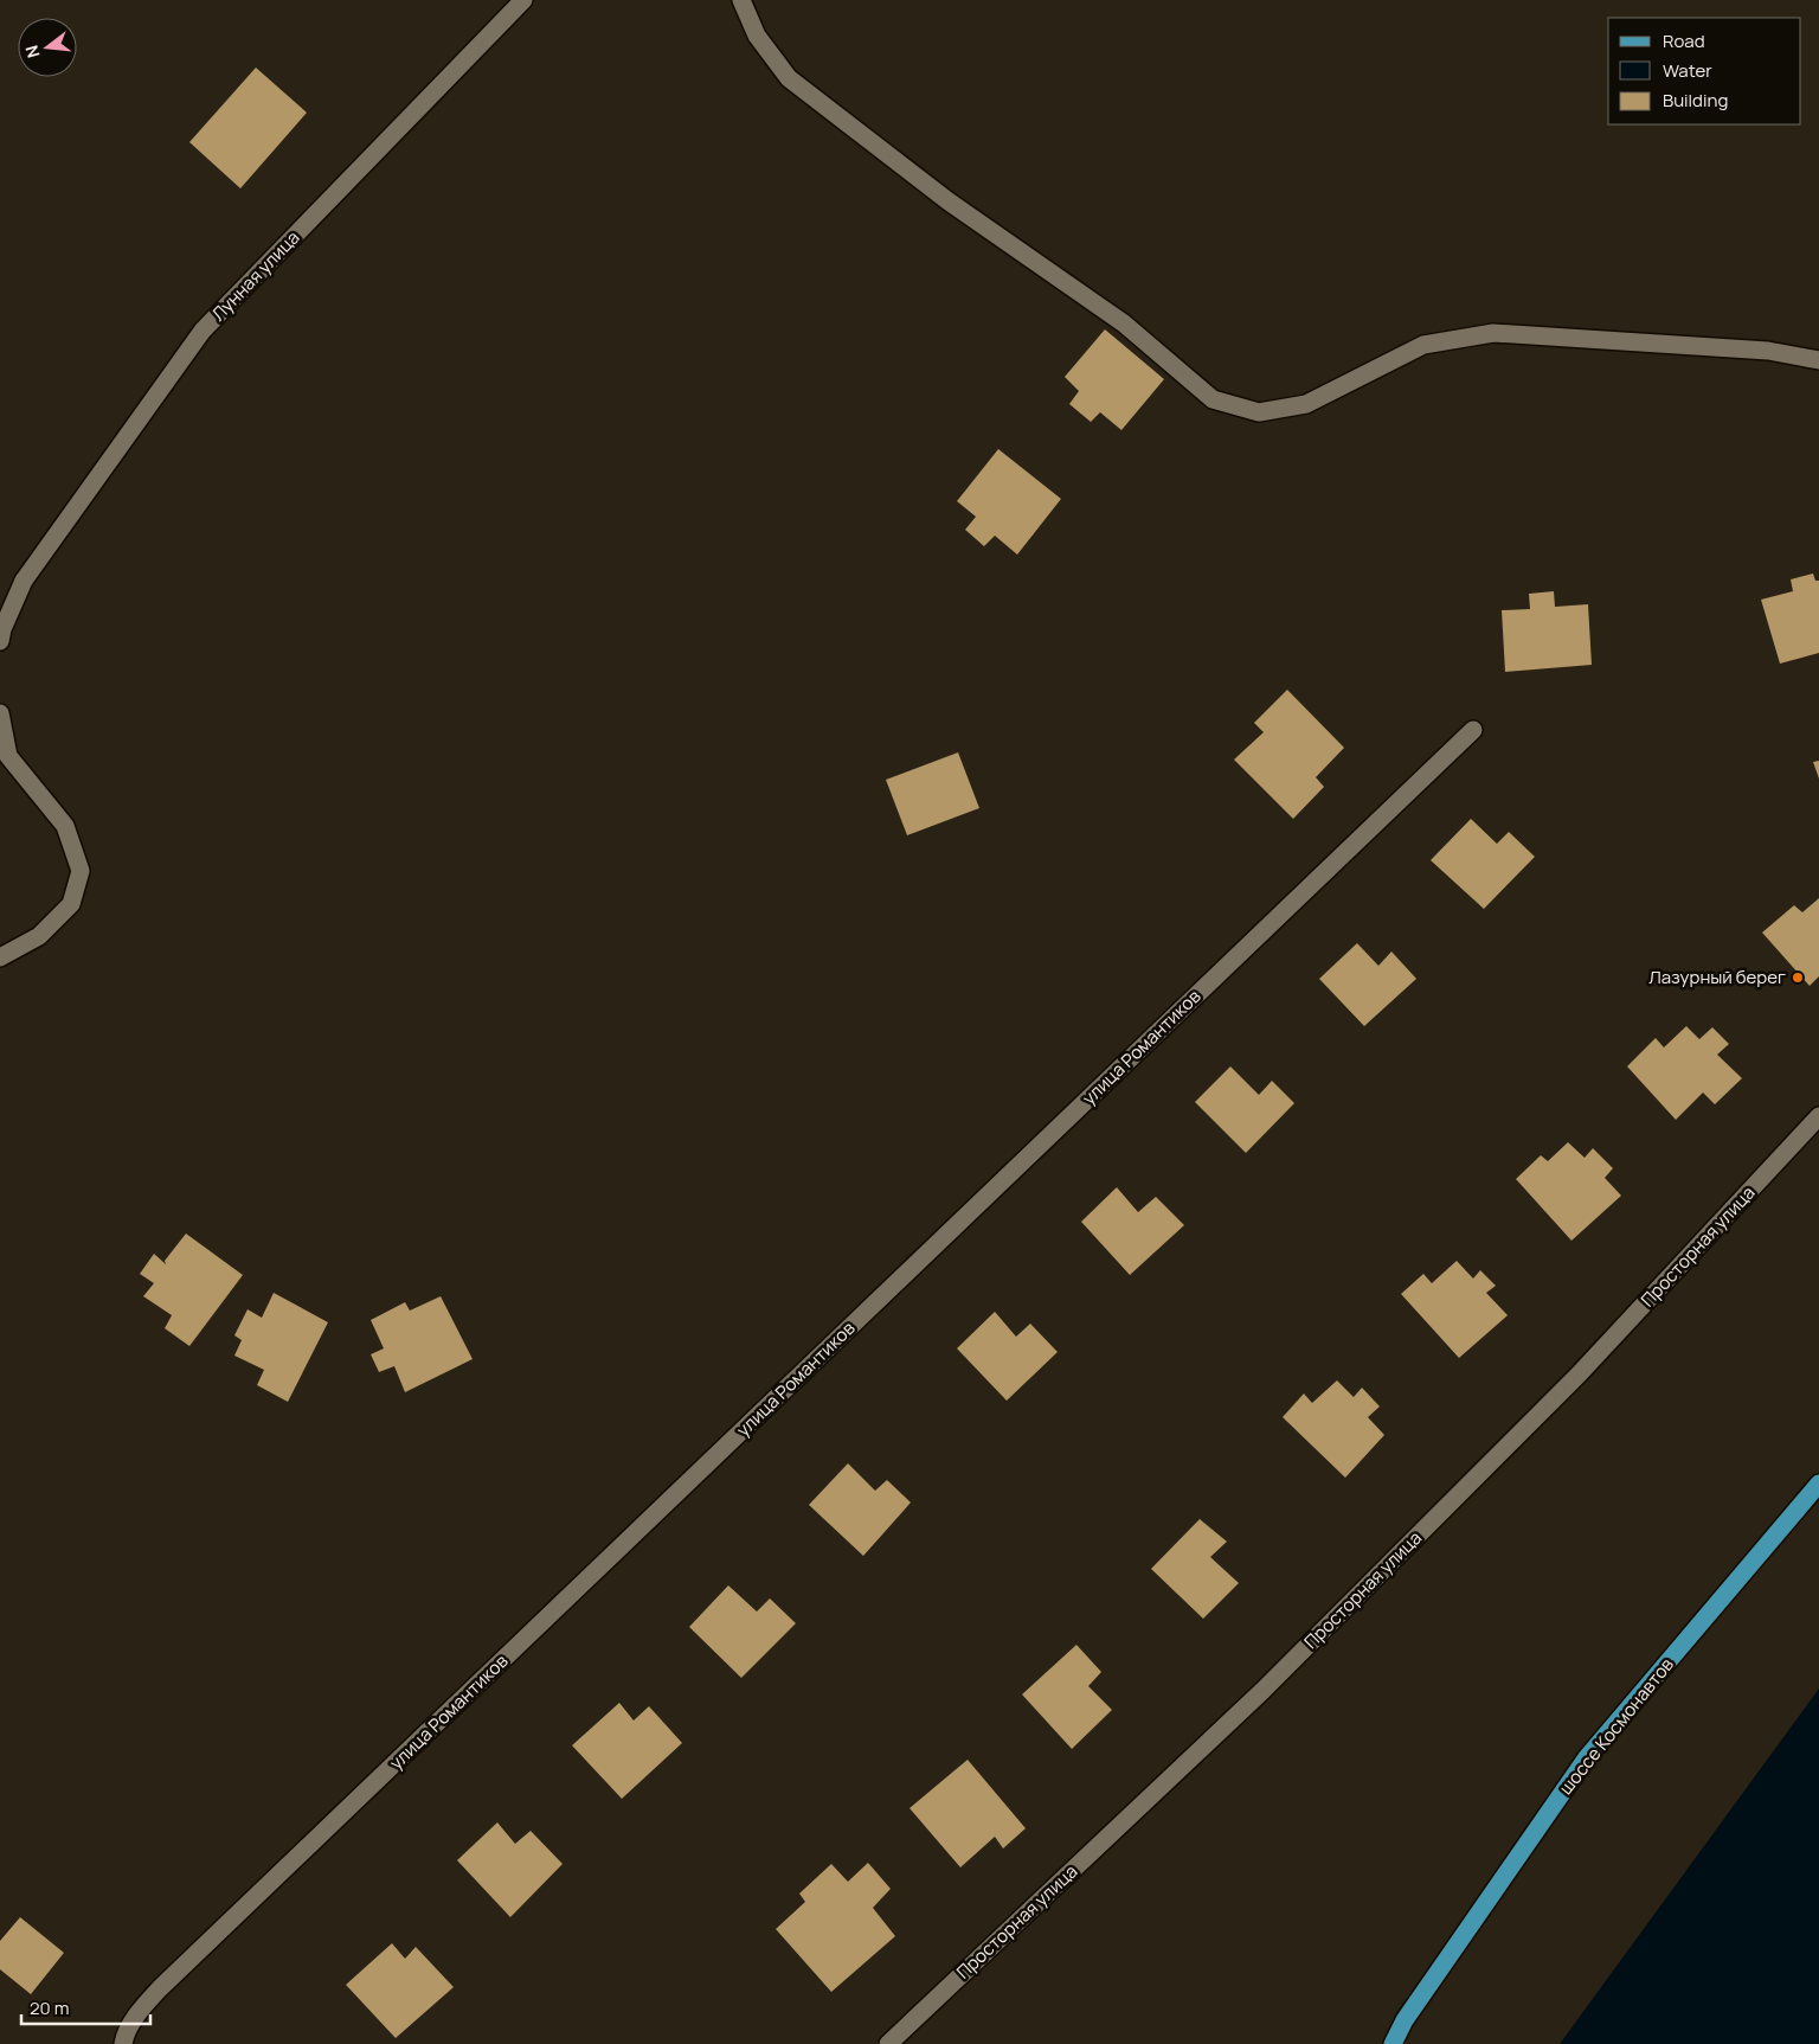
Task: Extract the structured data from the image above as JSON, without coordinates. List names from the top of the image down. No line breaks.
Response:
{"streets":{"main road":["шоссе Космонавтов"],"street":["Лунная улица","улица Романтиков","Просторная улица"]},"places":["Лазурный берег"],"legend":["Road","Water","Building"],"scale_bar":"20 m","north":"left"}
